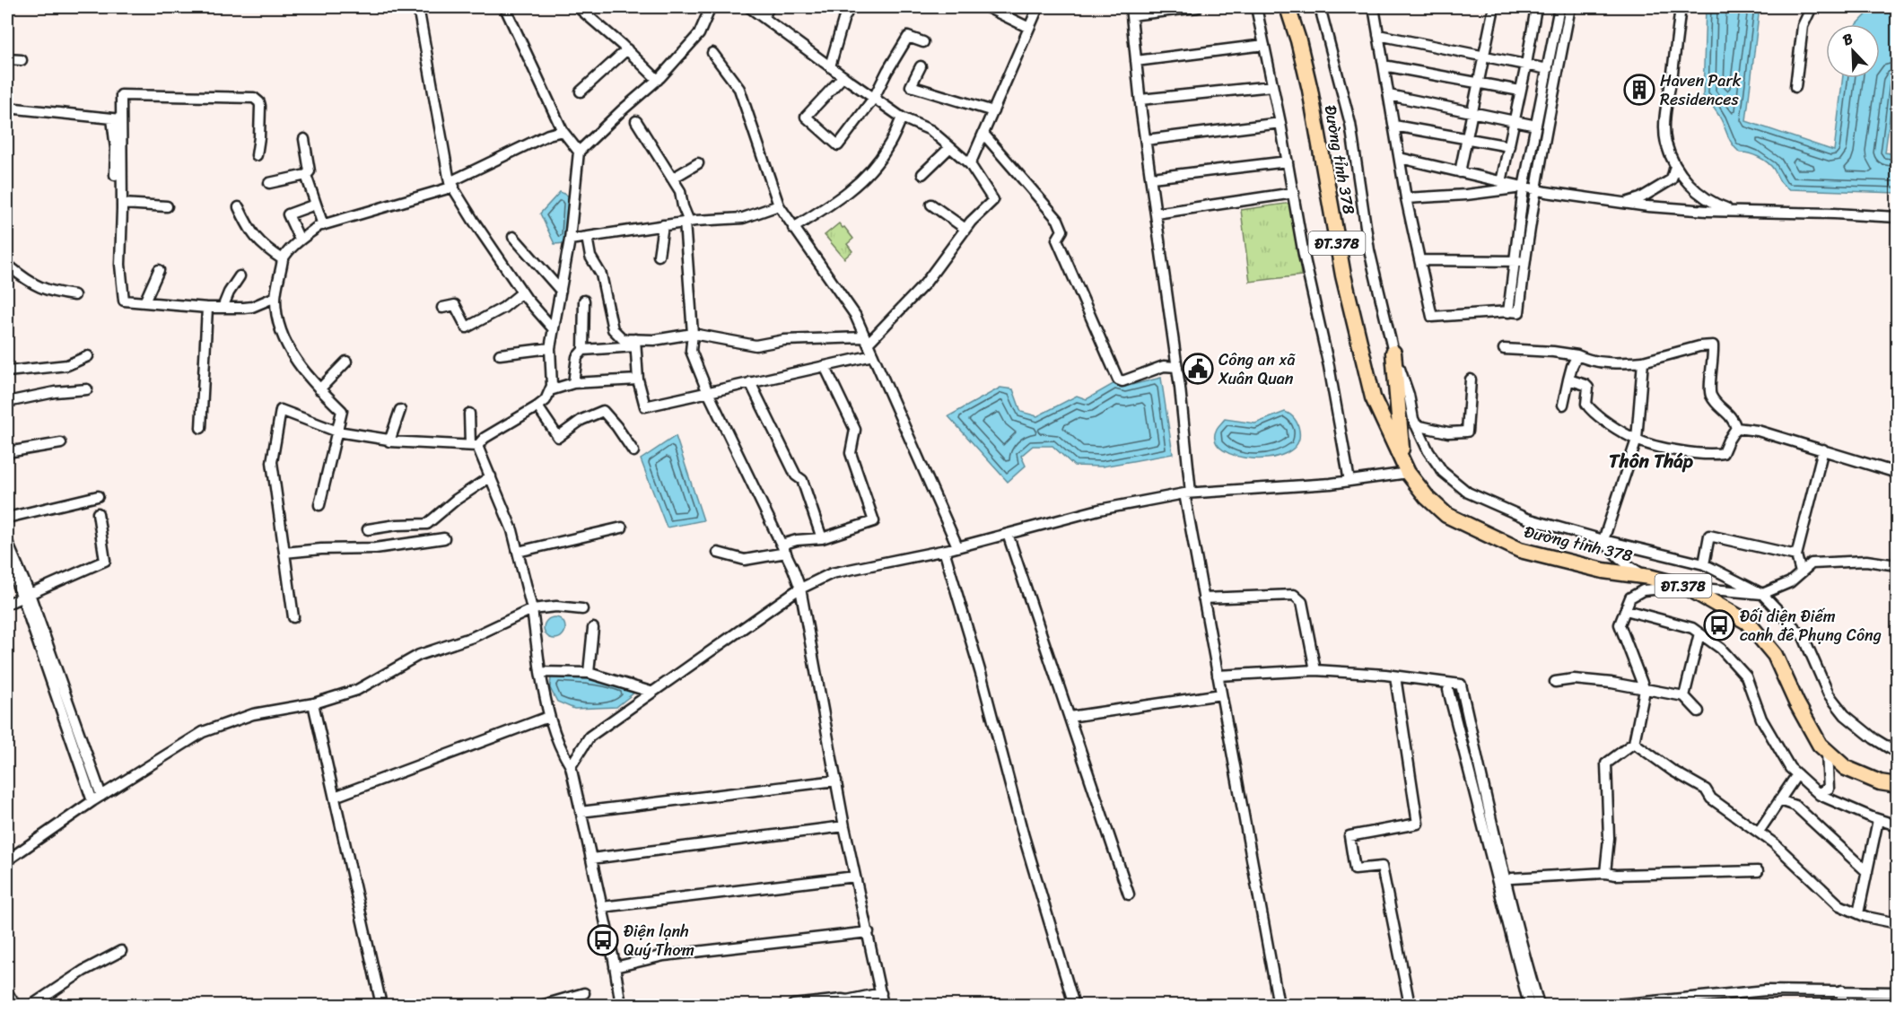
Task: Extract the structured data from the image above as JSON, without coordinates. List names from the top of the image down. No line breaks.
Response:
{"streets":{"main road":["Đường tỉnh 378","ĐT.378"]},"districts":["Thôn Tháp"],"places":{"building":["Haven Park Residences"],"public building":["Công an xã Xuân Quan"],"bus stop":["Đối diện Điếm canh đê Phụng Công","Điện lạnh Quý Thơm"]},"north":"top left"}
